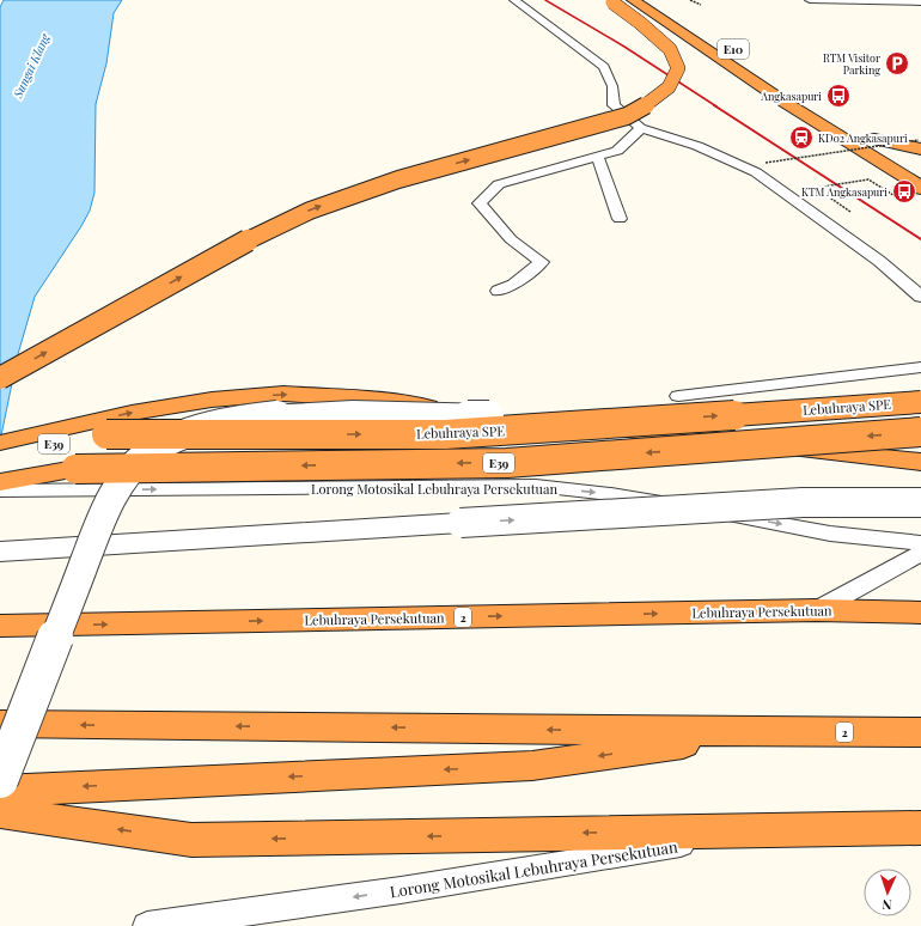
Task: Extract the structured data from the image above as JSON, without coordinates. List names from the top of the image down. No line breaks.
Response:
{"streets":{"highway":["E10","Lebuhraya SPE","E39","Lebuhraya Persekutuan","2"],"lane":["Lorong Motosikal Lebuhraya Persekutuan"]},"water":["Sungai Klang"],"places":{"parking":["RTM Visitor Parking"],"bus stop":["Angkasapuri","KTM Angkasapuri"],"station":["KD02 Angkasapuri"]},"north":"bottom"}
